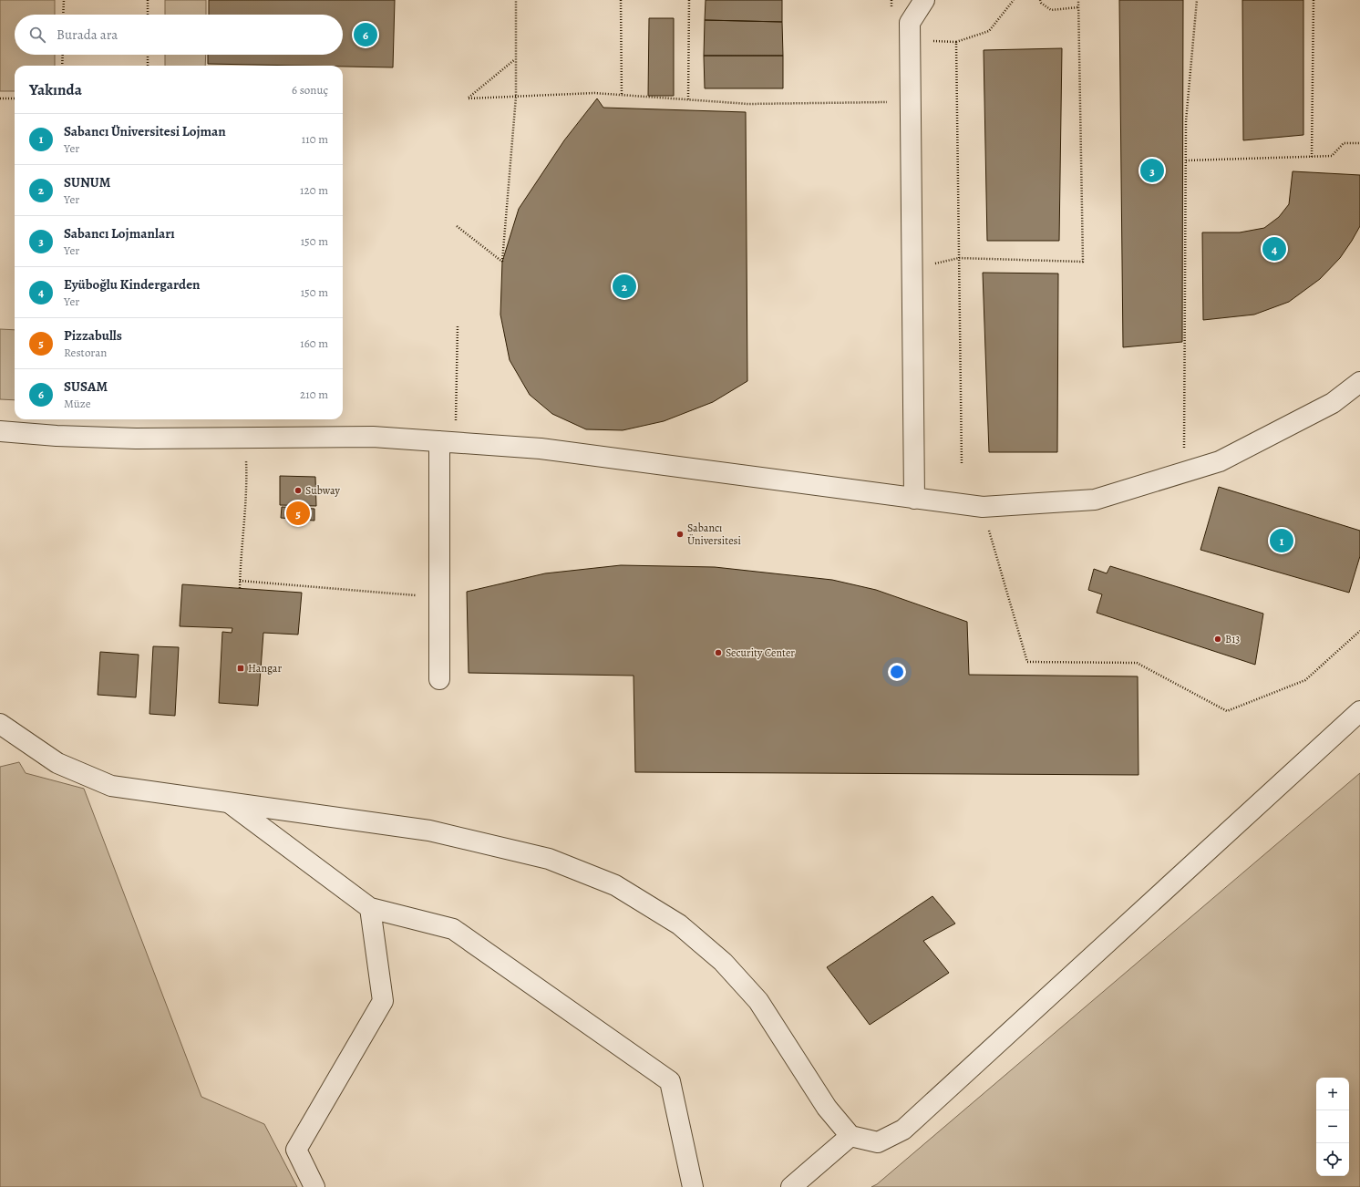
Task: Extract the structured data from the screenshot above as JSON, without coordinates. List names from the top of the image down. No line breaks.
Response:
{"places":{"other":["Subway","Sabancı Üniversitesi","B13","Security Center"],"transit":["Hangar"]},"page":{"search":"Burada ara","pins":["6","3","4","2","5","1"],"heading":["Yakında","6 sonuç"],"list":[{"mark":"1","name":"Sabancı Üniversitesi Lojman","note":"Yer","value":"110 m"},{"mark":"2","name":"SUNUM","note":"Yer","value":"120 m"},{"mark":"3","name":"Sabancı Lojmanları","note":"Yer","value":"150 m"},{"mark":"4","name":"Eyüboğlu Kindergarden","note":"Yer","value":"150 m"},{"mark":"5","name":"Pizzabulls","note":"Restoran","value":"160 m"},{"mark":"6","name":"SUSAM","note":"Müze","value":"210 m"}],"map_buttons":["+","−"]}}
